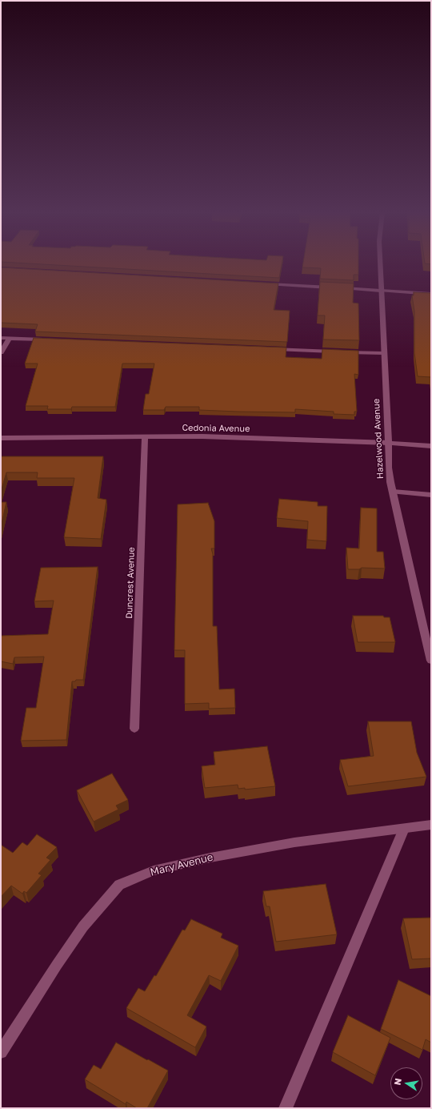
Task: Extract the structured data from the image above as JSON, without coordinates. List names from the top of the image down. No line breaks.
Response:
{"streets":{"street":["Cedonia Avenue","Hazelwood Avenue","Duncrest Avenue","Mary Avenue"]},"crossings":[["Cedonia Avenue","Hazelwood Avenue"],["Cedonia Avenue","Duncrest Avenue"]],"north":"left"}
